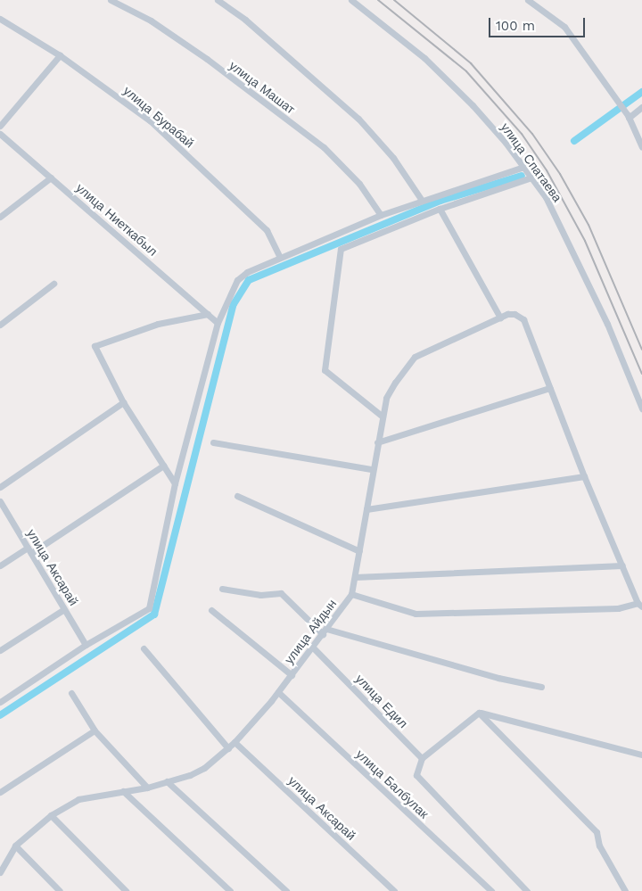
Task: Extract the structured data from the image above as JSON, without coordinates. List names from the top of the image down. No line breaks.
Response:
{"streets":{"street":["улица Машат","улица Бурабай","улица Спатаева","улица Ниеткабыл","улица Аксарай","улица Айдын","улица Едил","улица Балбулак"]},"crossings":[["улица Аксарай","улица Айдын"],["улица Айдын","улица Едил"],["улица Айдын","улица Балбулак"],["улица Едил","улица Балбулак"]],"scale_bar":"100 m"}
